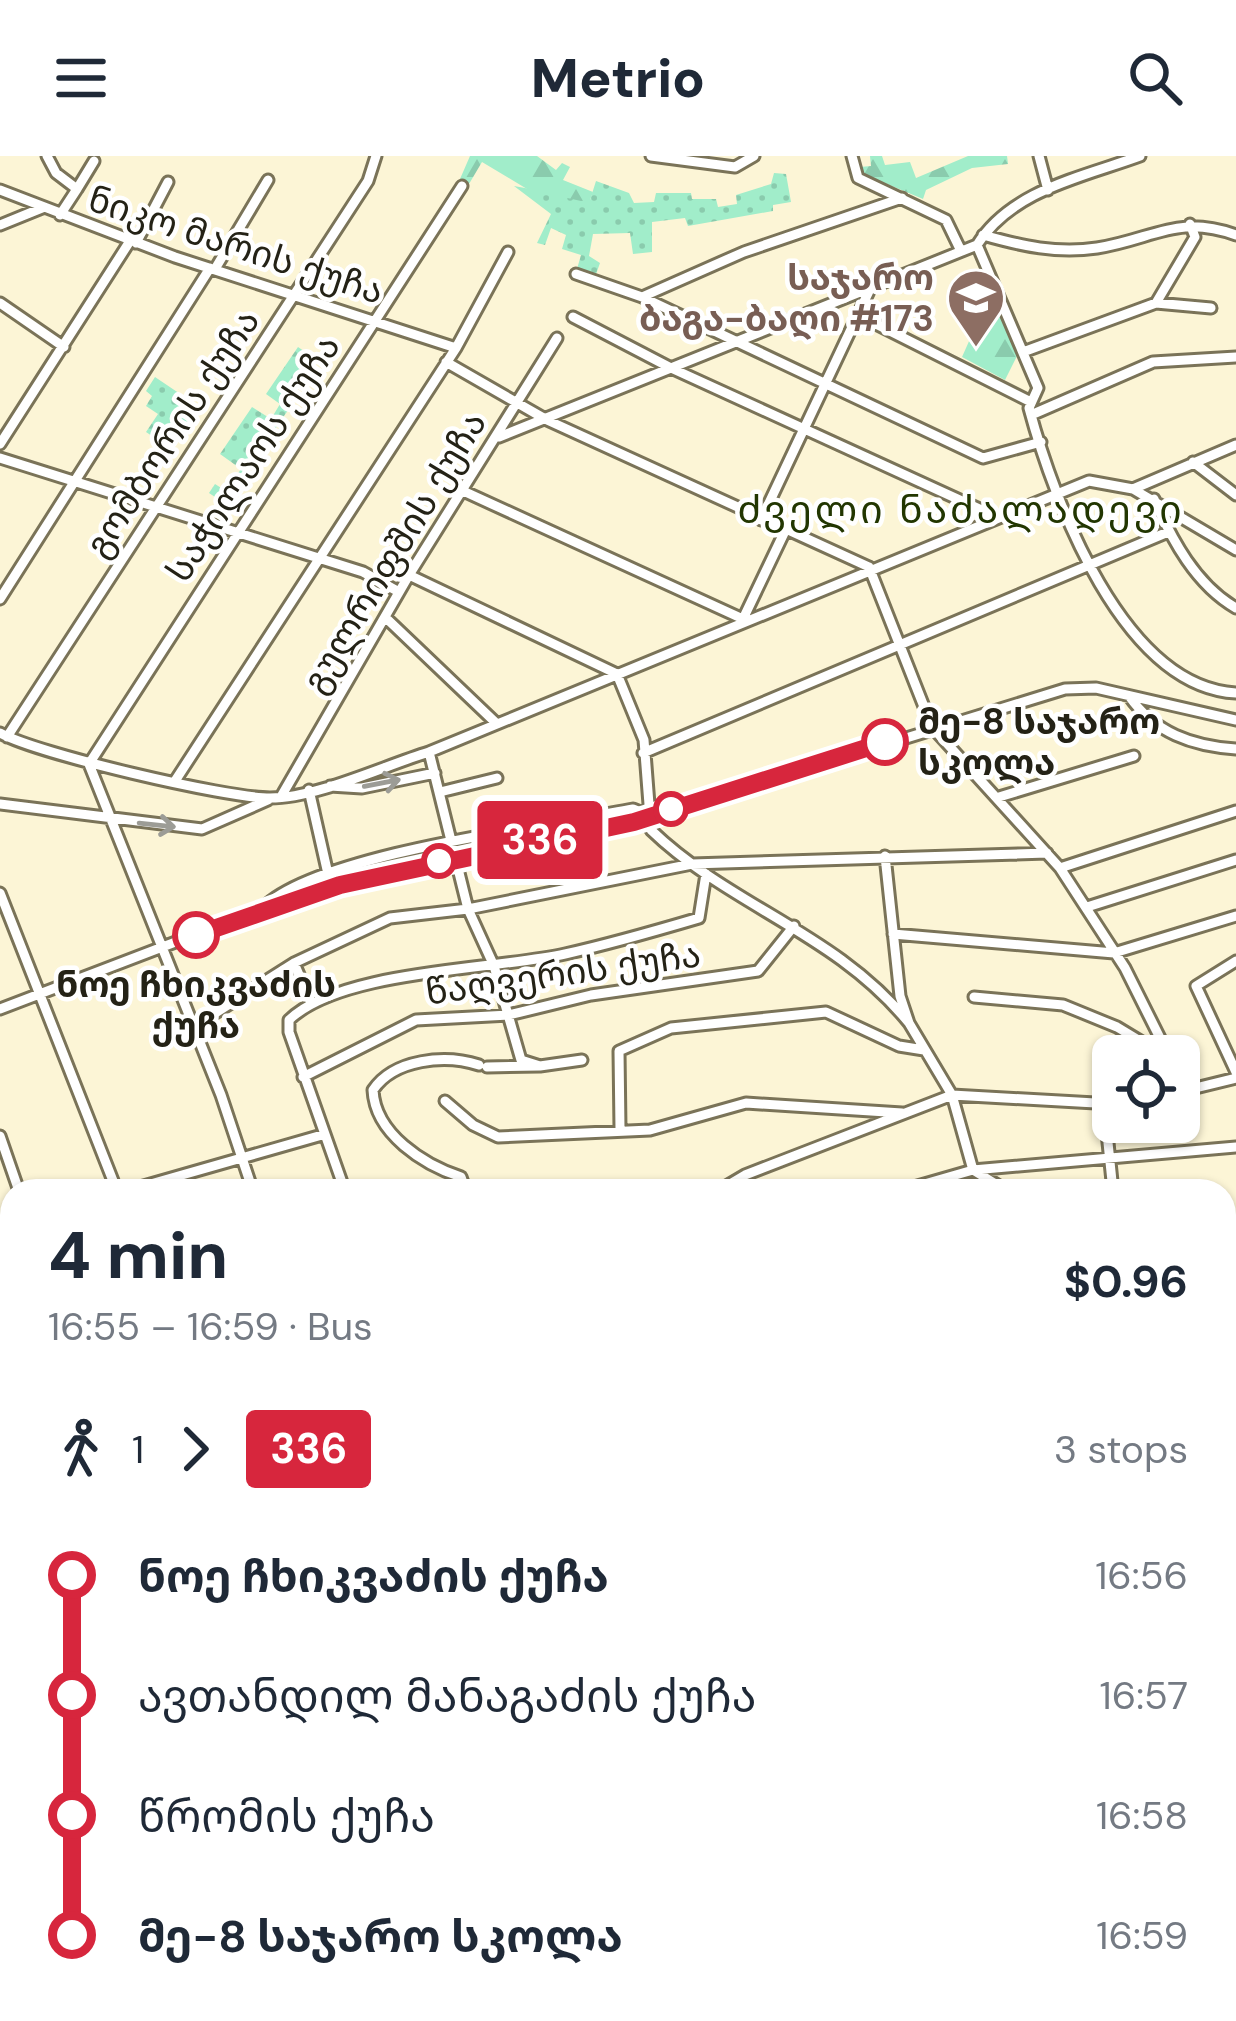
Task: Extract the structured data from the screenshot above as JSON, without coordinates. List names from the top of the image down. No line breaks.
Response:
{"streets":{"street":["ნიკო მარის ქუჩა","გომბორის ქუჩა","საჭილაოს ქუჩა","გულრიფშის ქუჩა","წაღვერის ქუჩა"]},"crossings":[["ნიკო მარის ქუჩა","გომბორის ქუჩა"],["ნიკო მარის ქუჩა","საჭილაოს ქუჩა"]],"districts":["ძველი ნაძალადევი"],"places":{"school or university":["საჯარო ბაგა-ბაღი #173"],"other":["მე-8 საჯარო სკოლა","ნოე ჩხიკვაძის ქუჩა"]},"lines":["bus line 336"],"page":{"header":"Metrio","on_map":"336","heading":["4 min","16:55 – 16:59 · Bus","$0.96"],"legs":["1","336","3 stops"],"list":[{"name":"ნოე ჩხიკვაძის ქუჩა","value":"16:56"},{"name":"ავთანდილ მანაგაძის ქუჩა","value":"16:57"},{"name":"წრომის ქუჩა","value":"16:58"},{"name":"მე-8 საჯარო სკოლა","value":"16:59"}]}}
